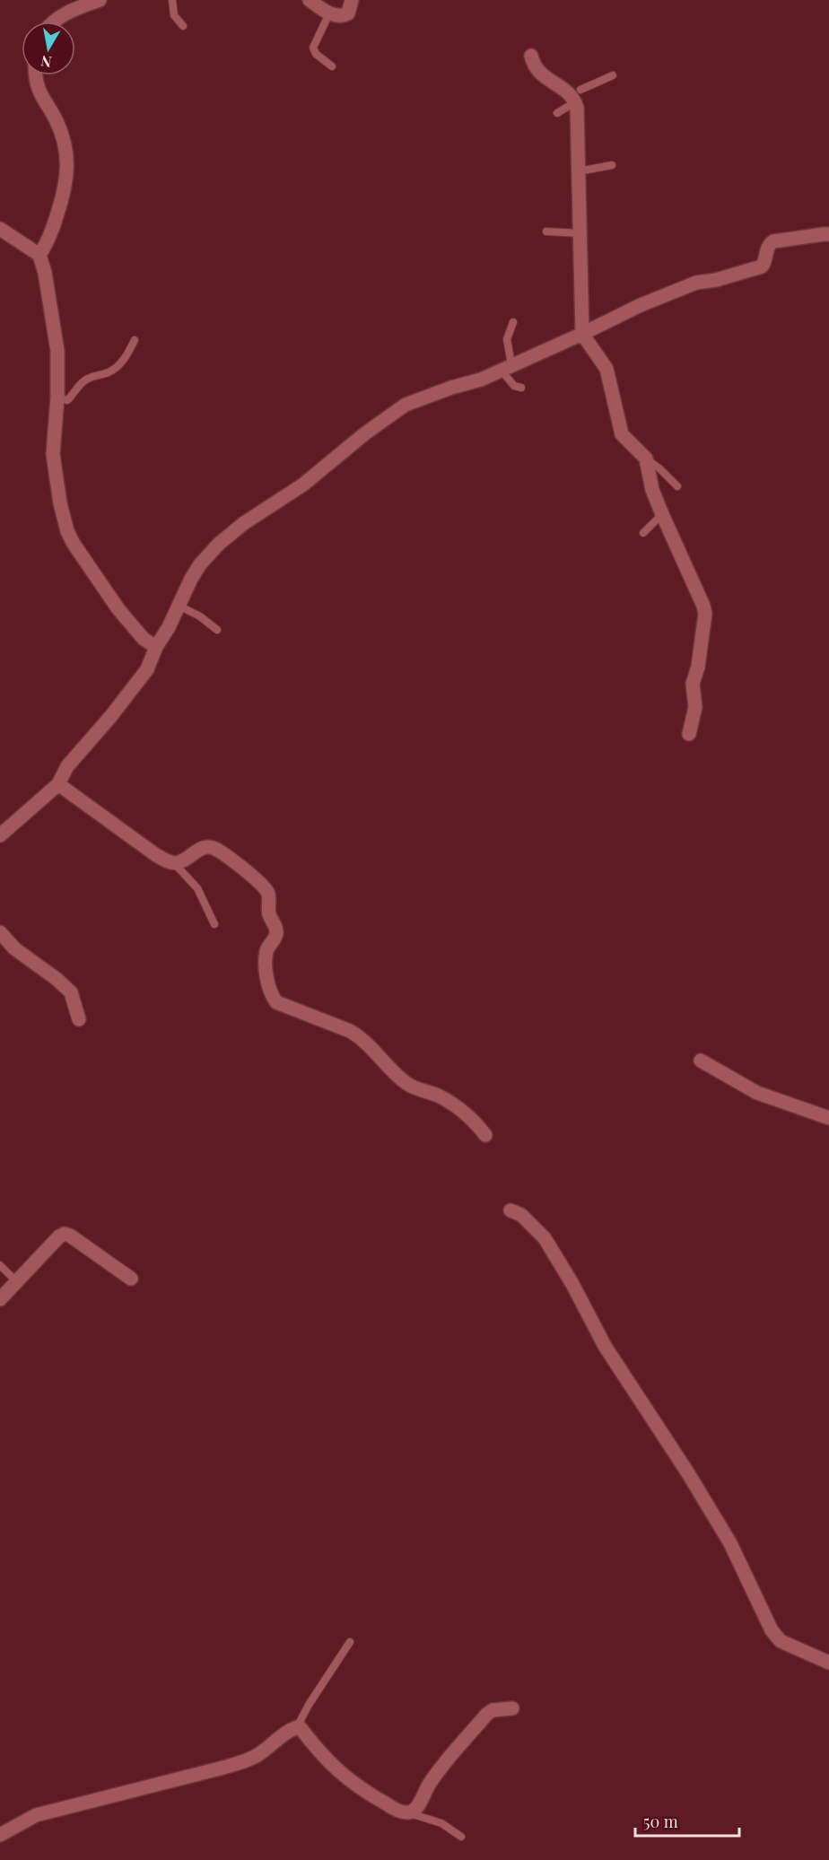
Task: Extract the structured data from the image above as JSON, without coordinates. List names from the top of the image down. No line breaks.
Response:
{"scale_bar":"50 m","north":"bottom"}
